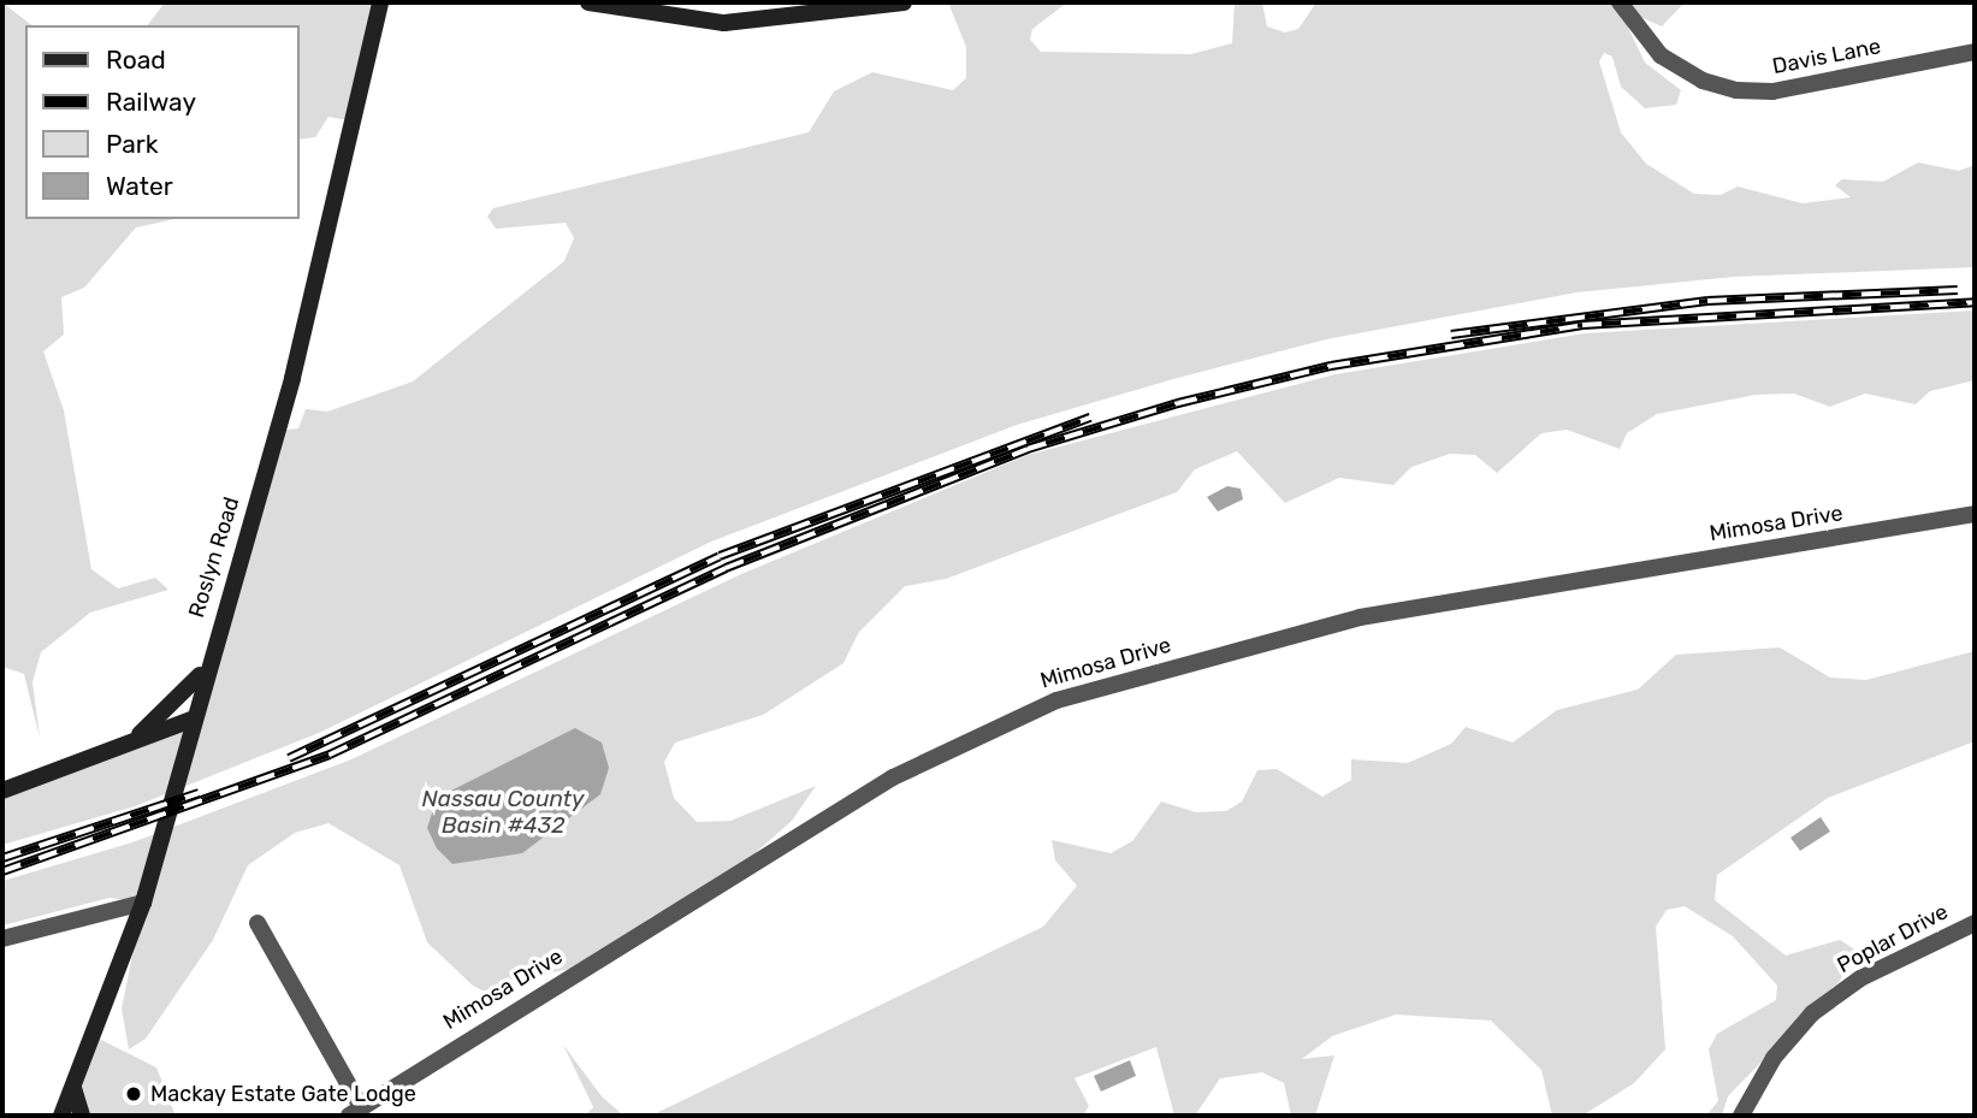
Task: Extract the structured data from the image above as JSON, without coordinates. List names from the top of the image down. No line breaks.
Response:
{"streets":{"main road":["Roslyn Road"],"street":["Davis Lane","Mimosa Drive","Poplar Drive"]},"water":["Nassau County Basin #432"],"places":["Mackay Estate Gate Lodge"],"legend":["Road","Railway","Park","Water"]}
